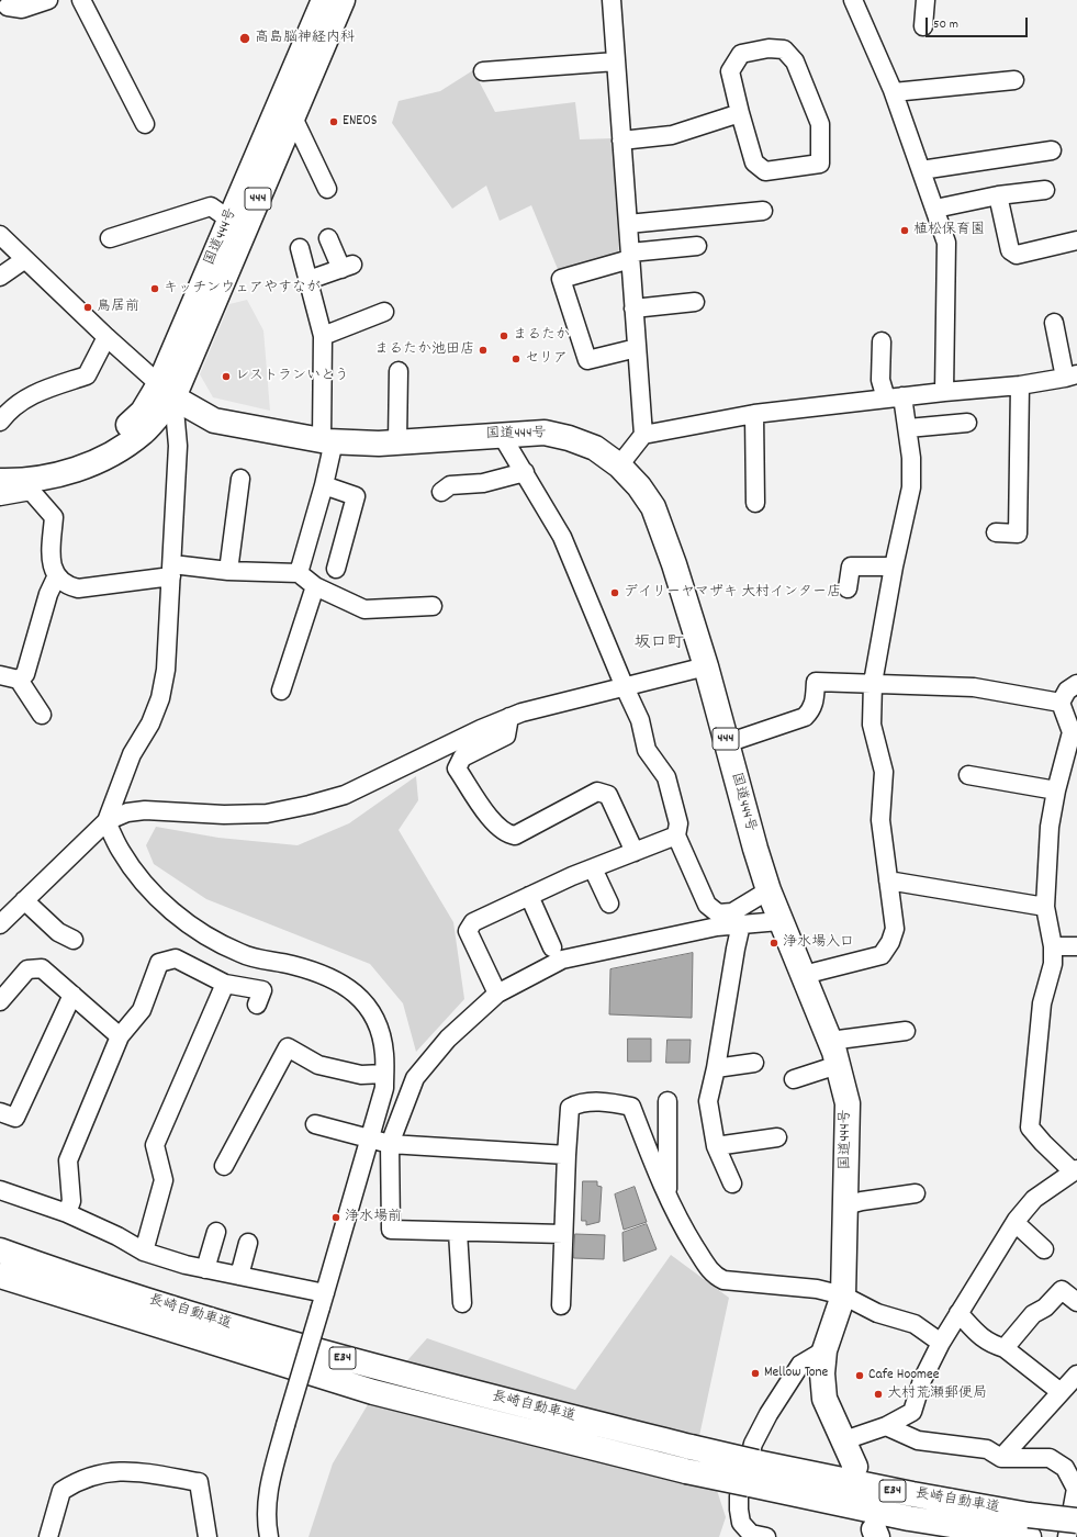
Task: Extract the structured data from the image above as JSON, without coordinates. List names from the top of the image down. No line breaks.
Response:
{"streets":{"highway":["444","国道444号","長崎自動車道","E34"]},"districts":["坂口町"],"places":["高島脳神経内科","ENEOS","植松保育園","キッチンウェアやすなが","鳥居前","まるたか","まるたか池田店","セリア","レストランいとう","デイリーヤマザキ 大村インター店","浄水場入口","浄水場前","Mellow Tone","Cafe Hoomee","大村荒瀬郵便局"],"scale_bar":"50 m"}
